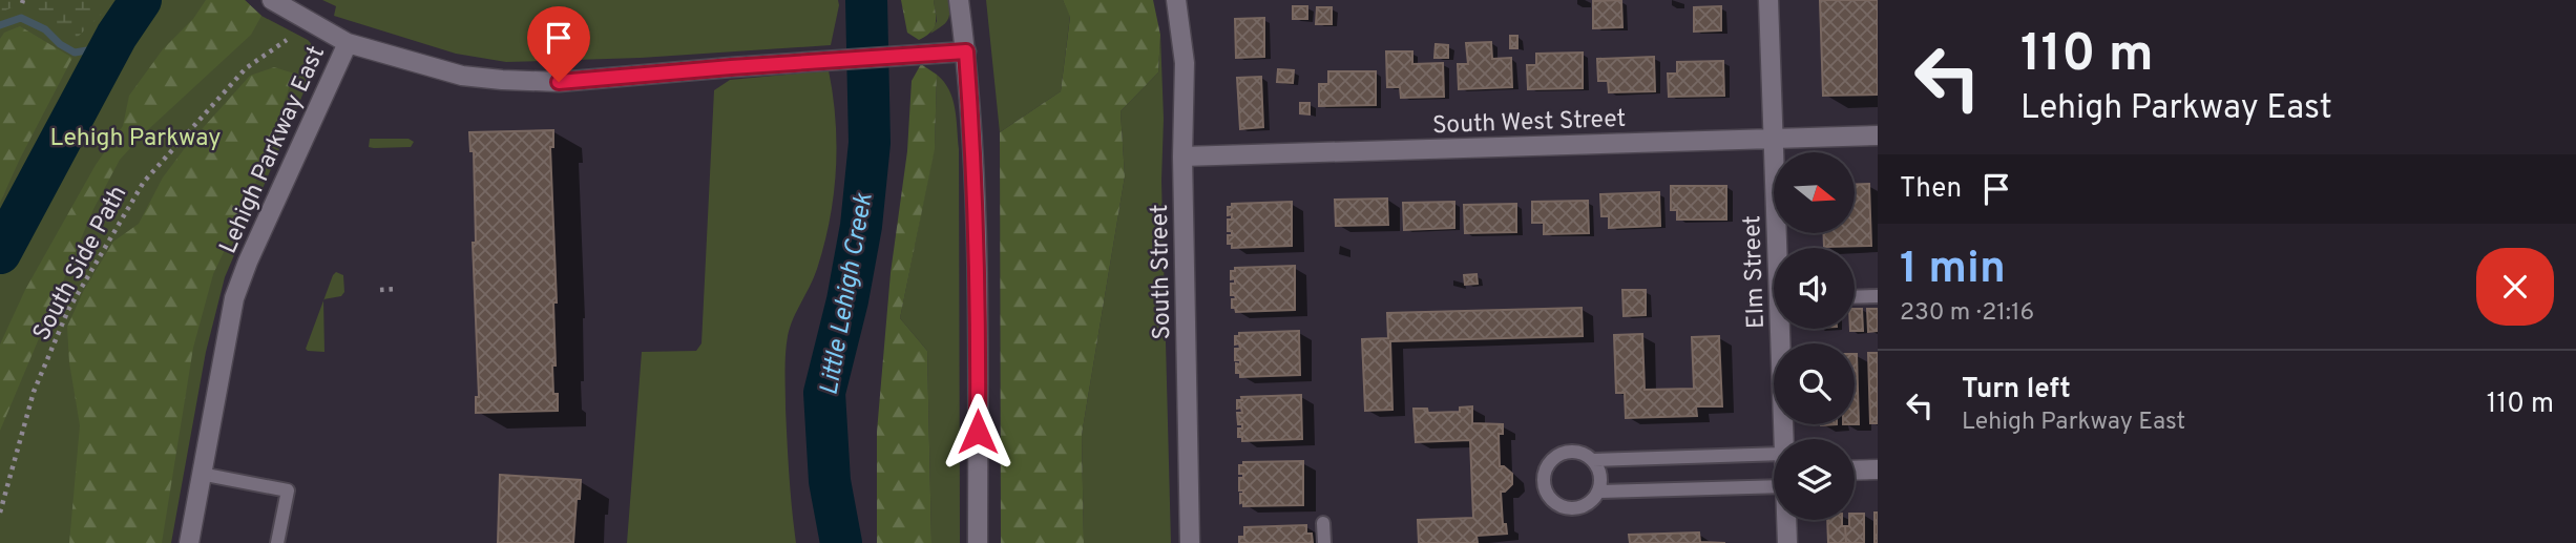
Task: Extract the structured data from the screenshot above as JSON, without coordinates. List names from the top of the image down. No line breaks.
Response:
{"streets":{"street":["South West Street","Lehigh Parkway East","South Street","Elm Street"],"path":["South Side Path"]},"crossings":[["South West Street","South Street"],["South West Street","Elm Street"]],"water":["Little Lehigh Creek"],"parks":["Lehigh Parkway"],"north":"right","page":{"turn":["110 m","Lehigh Parkway East"],"then":"Then","heading":["1 min","230 m · 21:16"],"list":[{"name":"Turn left","note":"Lehigh Parkway East","value":"110 m"}]}}
